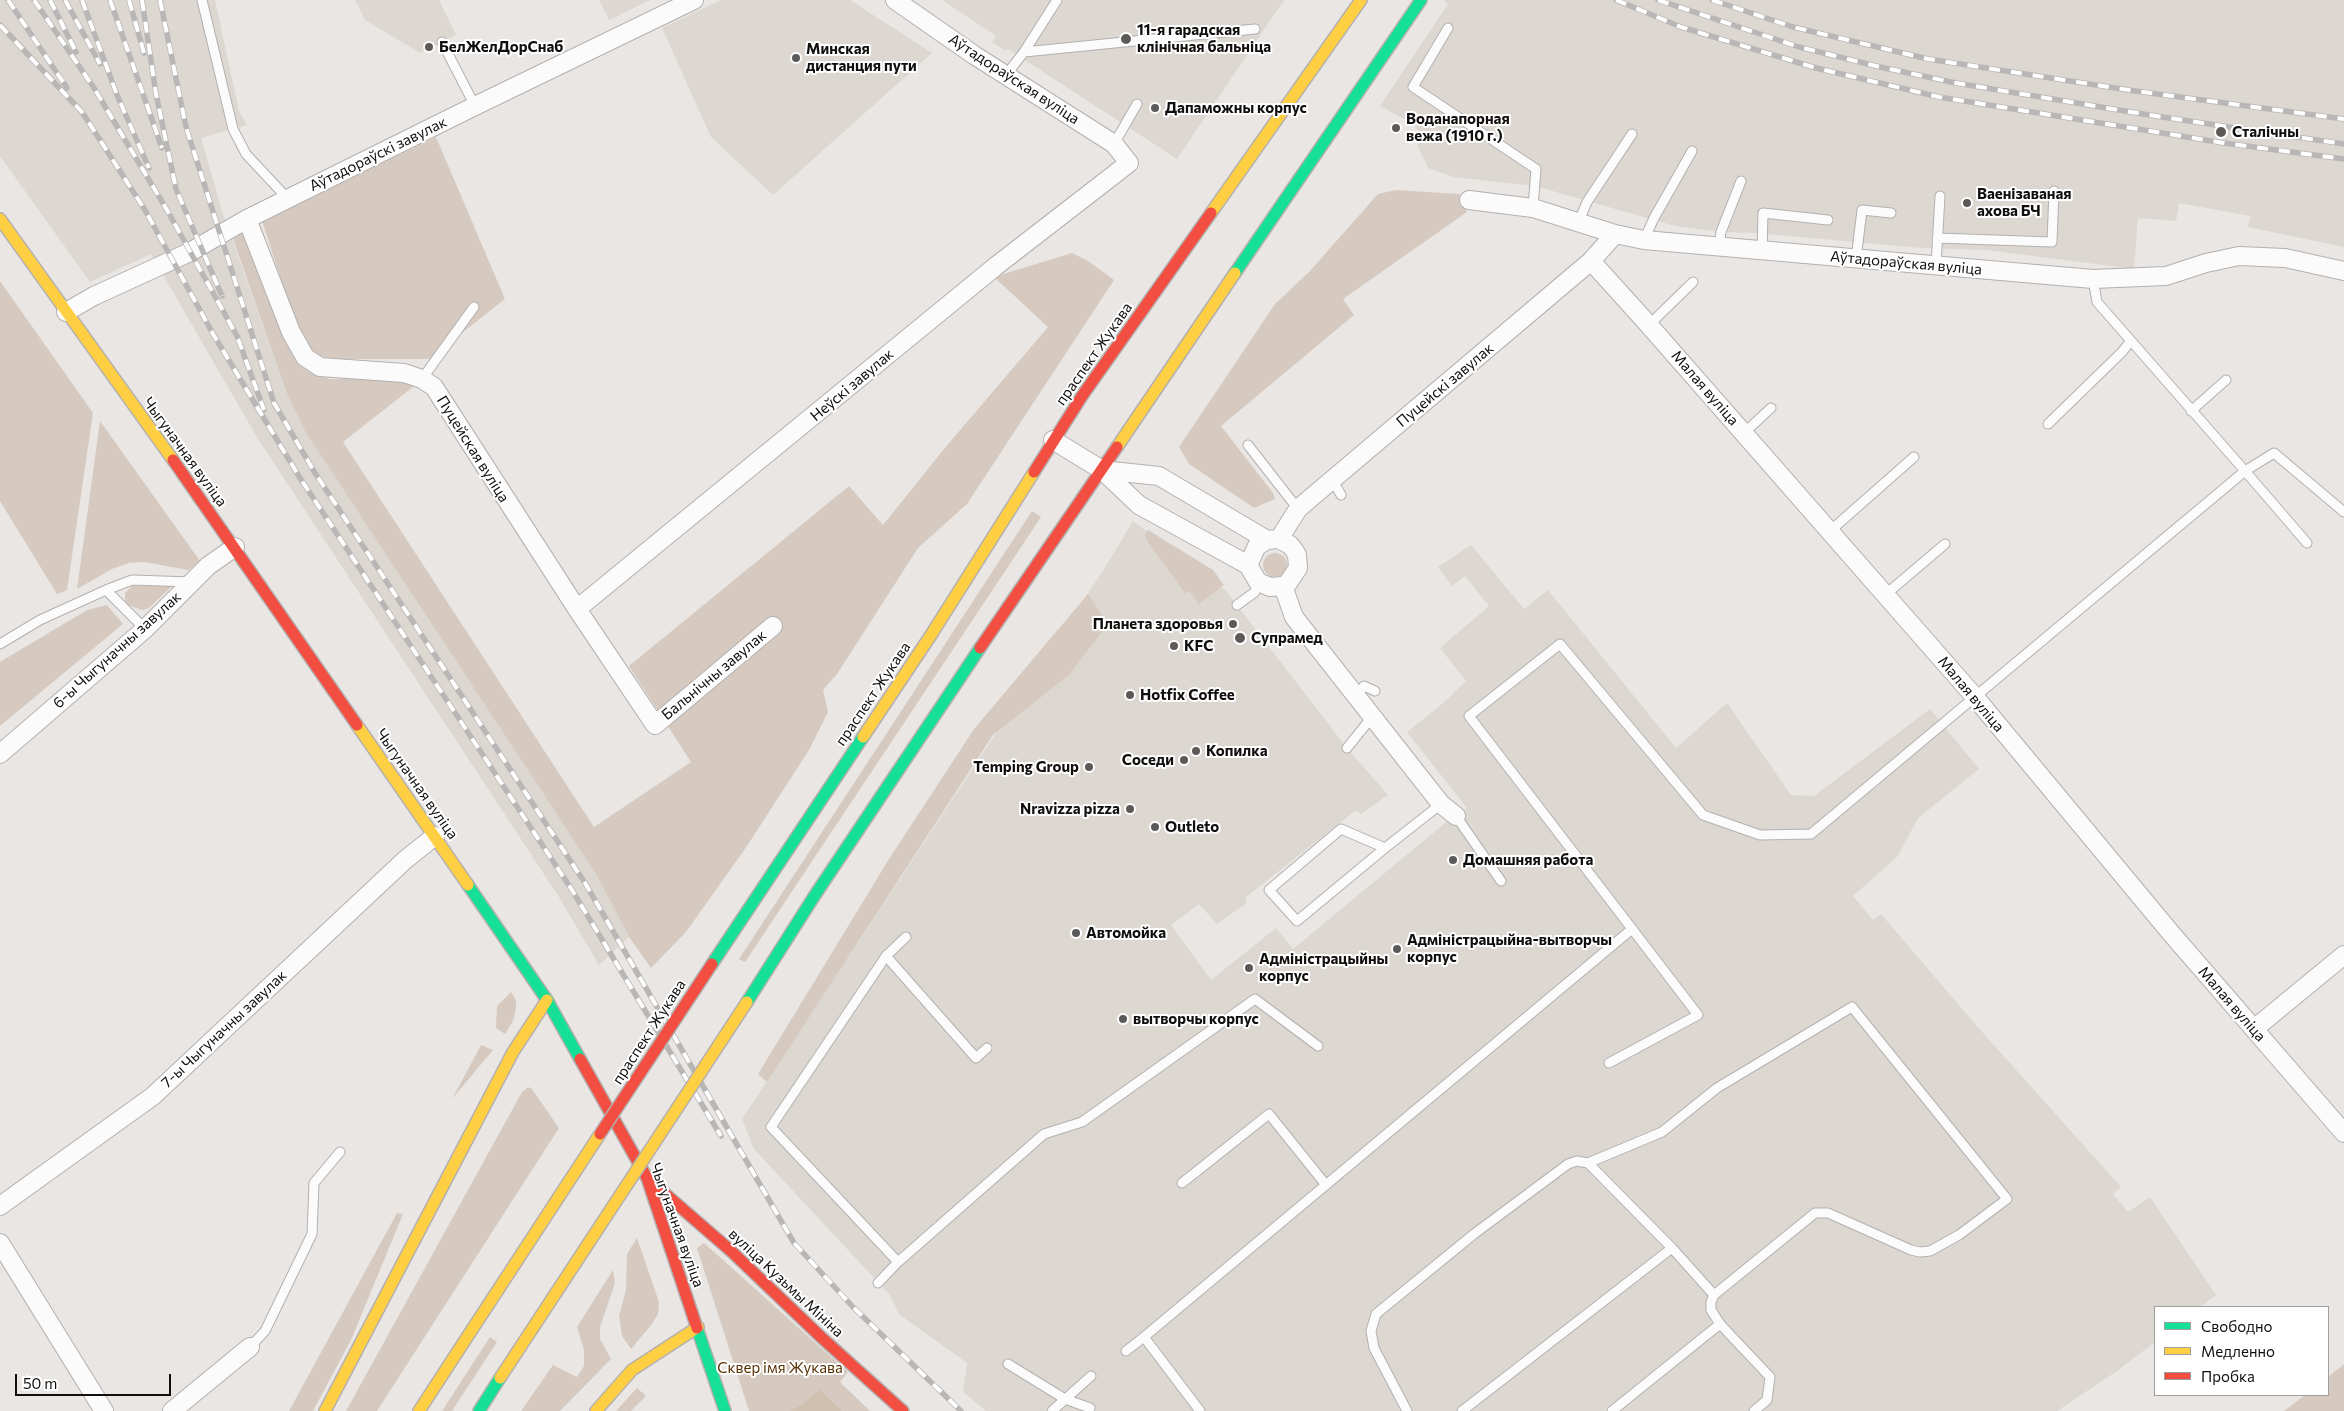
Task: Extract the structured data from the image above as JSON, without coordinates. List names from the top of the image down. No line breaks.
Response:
{"streets":{"main road":["праспект Жукава","Чыгуначная вуліца","вуліца Кузьмы Мініна"],"street":["Аўтадораўская вуліца","Аўтадораўскі завулак","Неўскі завулак","Пуцейскі завулак","Малая вуліца","Пуцейская вуліца","6-ы Чыгуначны завулак","Бальнічны завулак","7-ы Чыгуначны завулак"]},"crossings":[["Аўтадораўская вуліца","Неўскі завулак"],["Аўтадораўская вуліца","Пуцейскі завулак"],["Аўтадораўскі завулак","Пуцейская вуліца"],["Аўтадораўскі завулак","Чыгуначная вуліца"],["Неўскі завулак","Пуцейская вуліца"],["Пуцейскі завулак","Малая вуліца"],["Пуцейская вуліца","Бальнічны завулак"],["Чыгуначная вуліца","6-ы Чыгуначны завулак"],["Чыгуначная вуліца","7-ы Чыгуначны завулак"],["Чыгуначная вуліца","вуліца Кузьмы Мініна"]],"parks":["Сквер імя Жукава"],"places":["11-я гарадская клінічная бальніца","БелЖелДорСнаб","Минская дистанция пути","Дапаможны корпус","Воданапорная вежа (1910 г.)","Сталічны","Ваенізаваная ахова БЧ","Планета здоровья","Супрамед","KFC","Hotfix Coffee","Копилка","Соседи","Temping Group","Nravizza pizza","Outleto","Домашняя работа","Автомойка","Адміністрацыйна-вытворчы корпус","Адміністрацыйны корпус","вытворчы корпус"],"legend":["Свободно","Медленно","Пробка"],"scale_bar":"50 m"}
